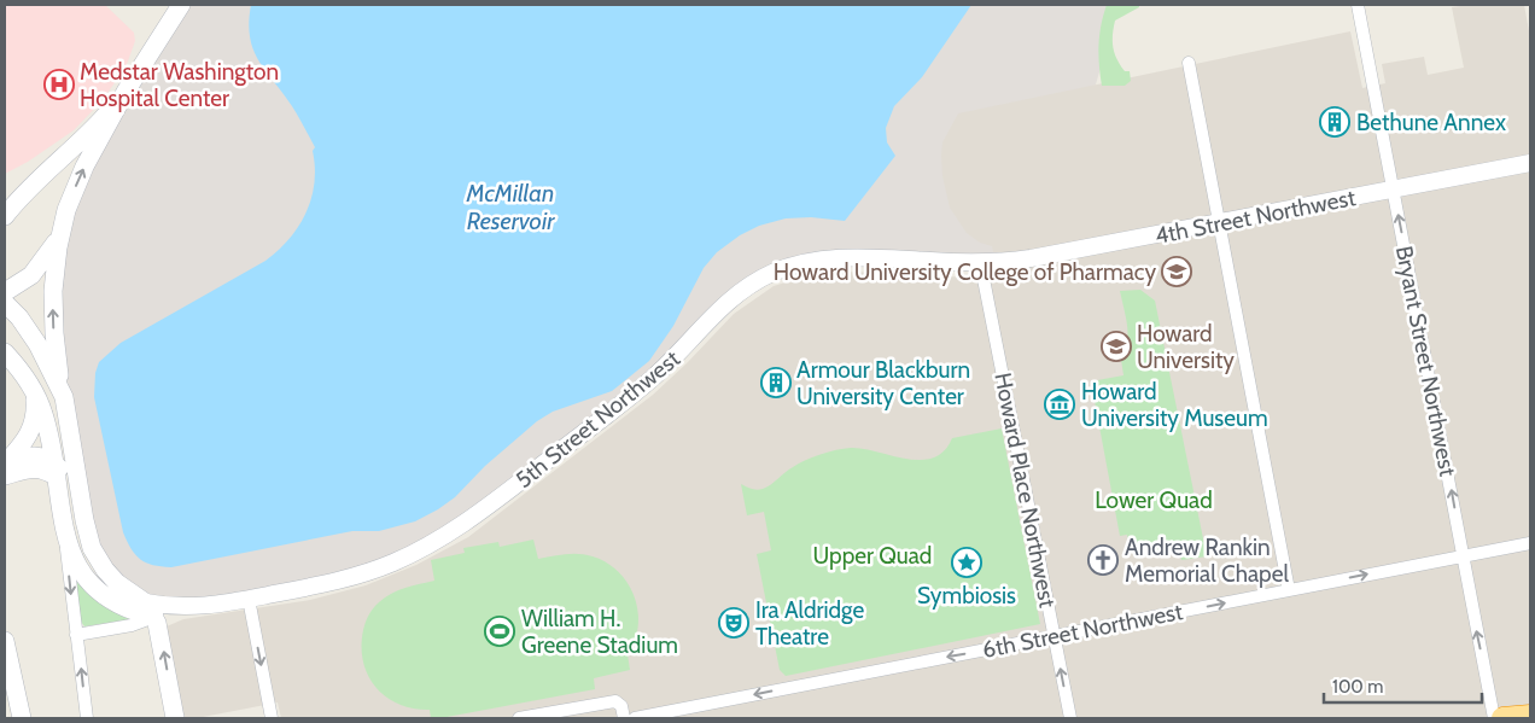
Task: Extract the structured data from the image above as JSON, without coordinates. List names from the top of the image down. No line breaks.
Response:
{"streets":{"street":["4th Street Northwest","Bryant Street Northwest","5th Street Northwest","Howard Place Northwest","6th Street Northwest"]},"crossings":[["4th Street Northwest","Bryant Street Northwest"],["4th Street Northwest","5th Street Northwest"],["4th Street Northwest","Howard Place Northwest"],["Bryant Street Northwest","6th Street Northwest"],["5th Street Northwest","Howard Place Northwest"],["Howard Place Northwest","6th Street Northwest"]],"one_way":["Bryant Street Northwest"],"water":["McMillan Reservoir"],"parks":["Lower Quad","Upper Quad"],"places":{"hospital":["Medstar Washington Hospital Center"],"building":["Bethune Annex","Armour Blackburn University Center"],"school or university":["Howard University College of Pharmacy","Howard University"],"museum":["Howard University Museum"],"church":["Andrew Rankin Memorial Chapel"],"place":["Symbiosis"],"theatre":["Ira Aldridge Theatre"],"sports":["William H. Greene Stadium"]},"scale_bar":"100 m"}
